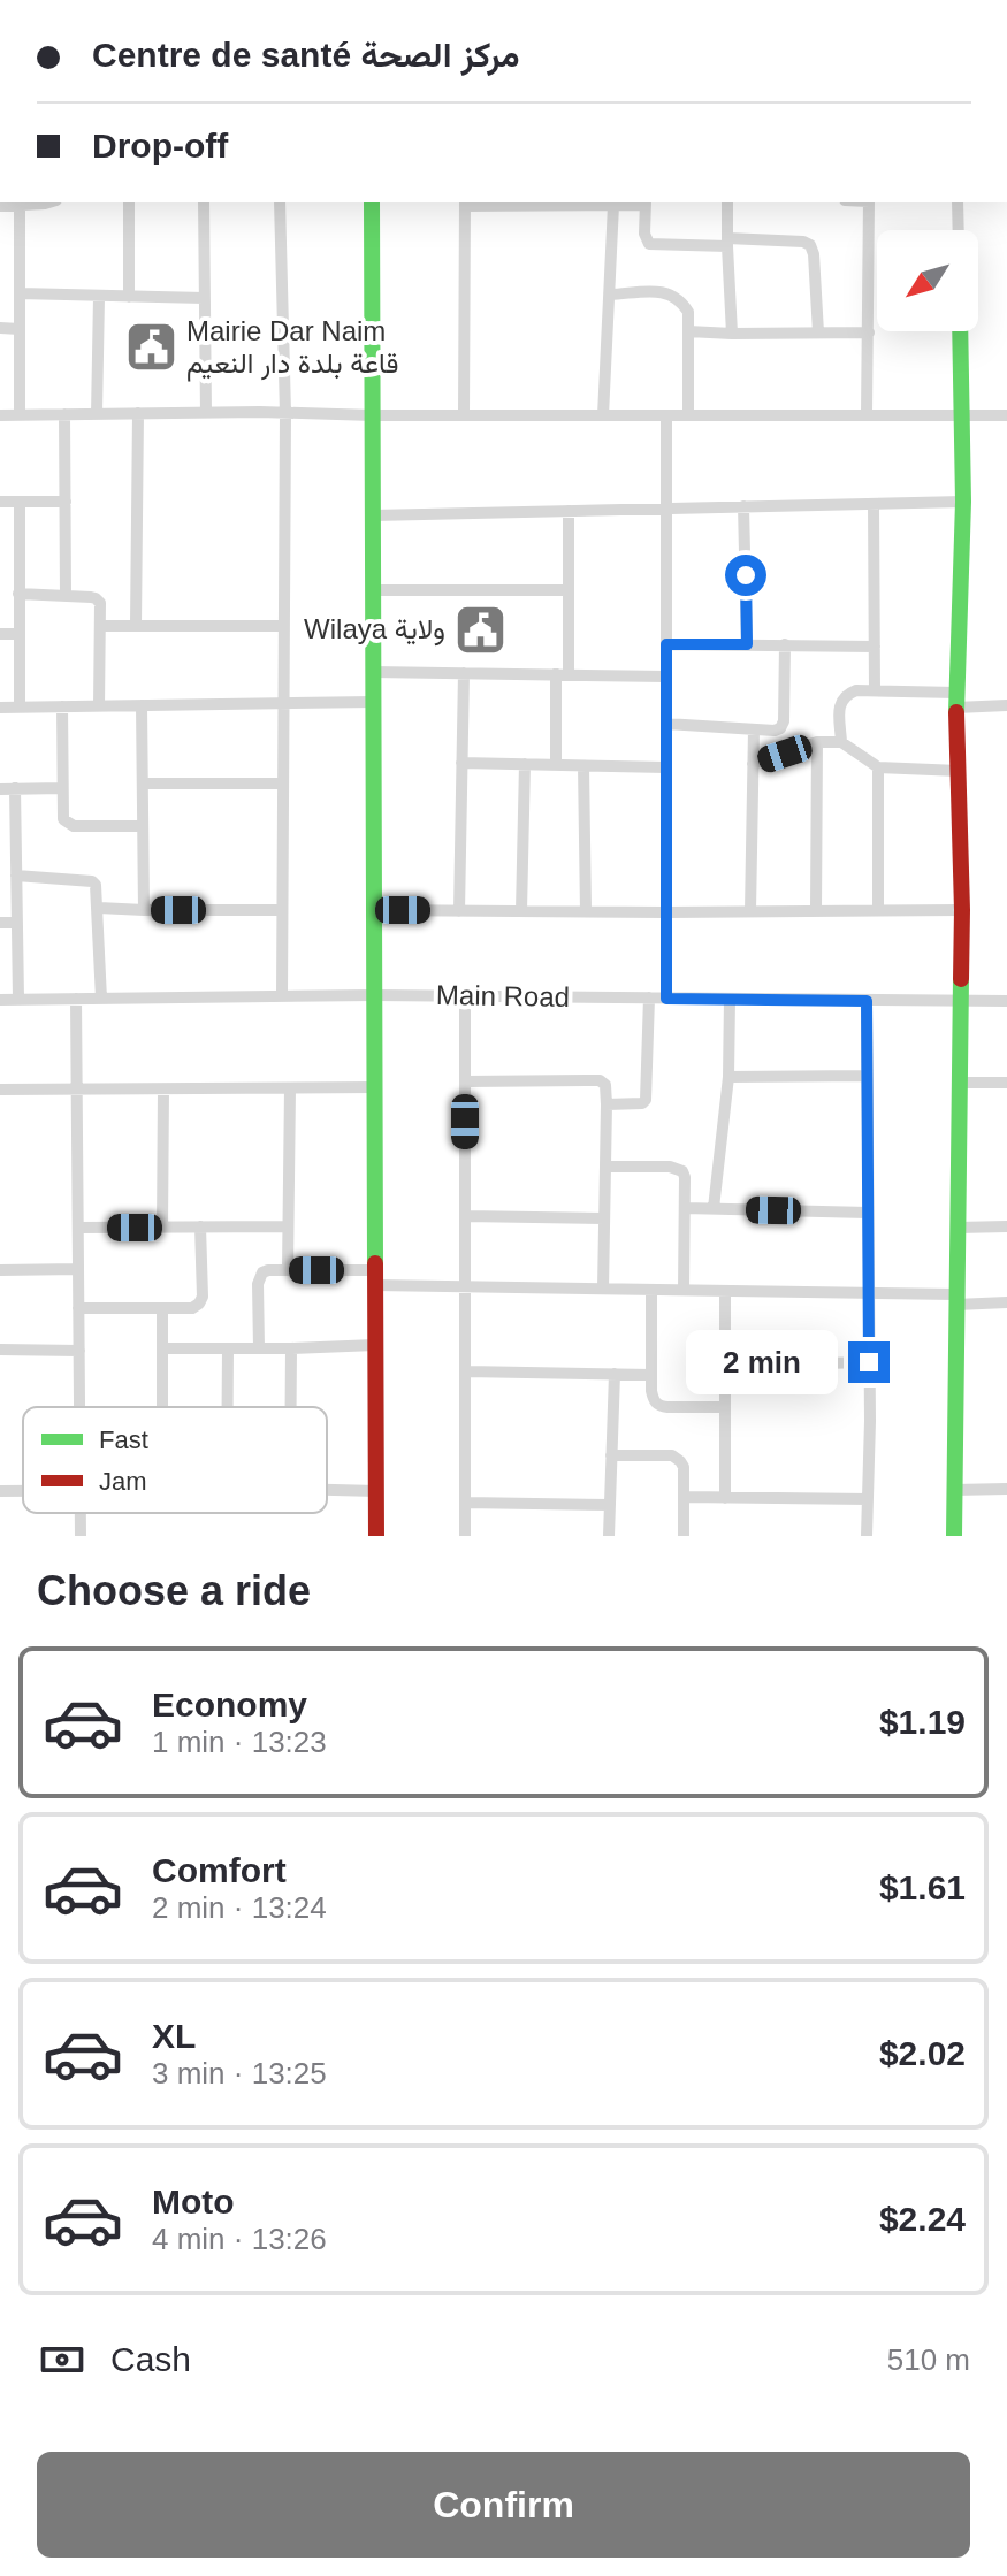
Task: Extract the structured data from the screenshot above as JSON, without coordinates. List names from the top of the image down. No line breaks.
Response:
{"streets":{"street":["Main Road"]},"places":{"public building":["Mairie Dar Naim قاعة بلدة دار النعيم","Wilaya ولاية"]},"legend":["Fast","Jam"],"north":"bottom left","page":{"banner":["Centre de santé مركز الصحة","Drop-off"],"bubble":"2 min","heading":"Choose a ride","list":[{"name":"Economy","note":"1 min · 13:23","value":"$1.19"},{"name":"Comfort","note":"2 min · 13:24","value":"$1.61"},{"name":"XL","note":"3 min · 13:25","value":"$2.02"},{"name":"Moto","note":"4 min · 13:26","value":"$2.24"}],"pay":["Cash","510 m"],"buttons":"Confirm"}}
